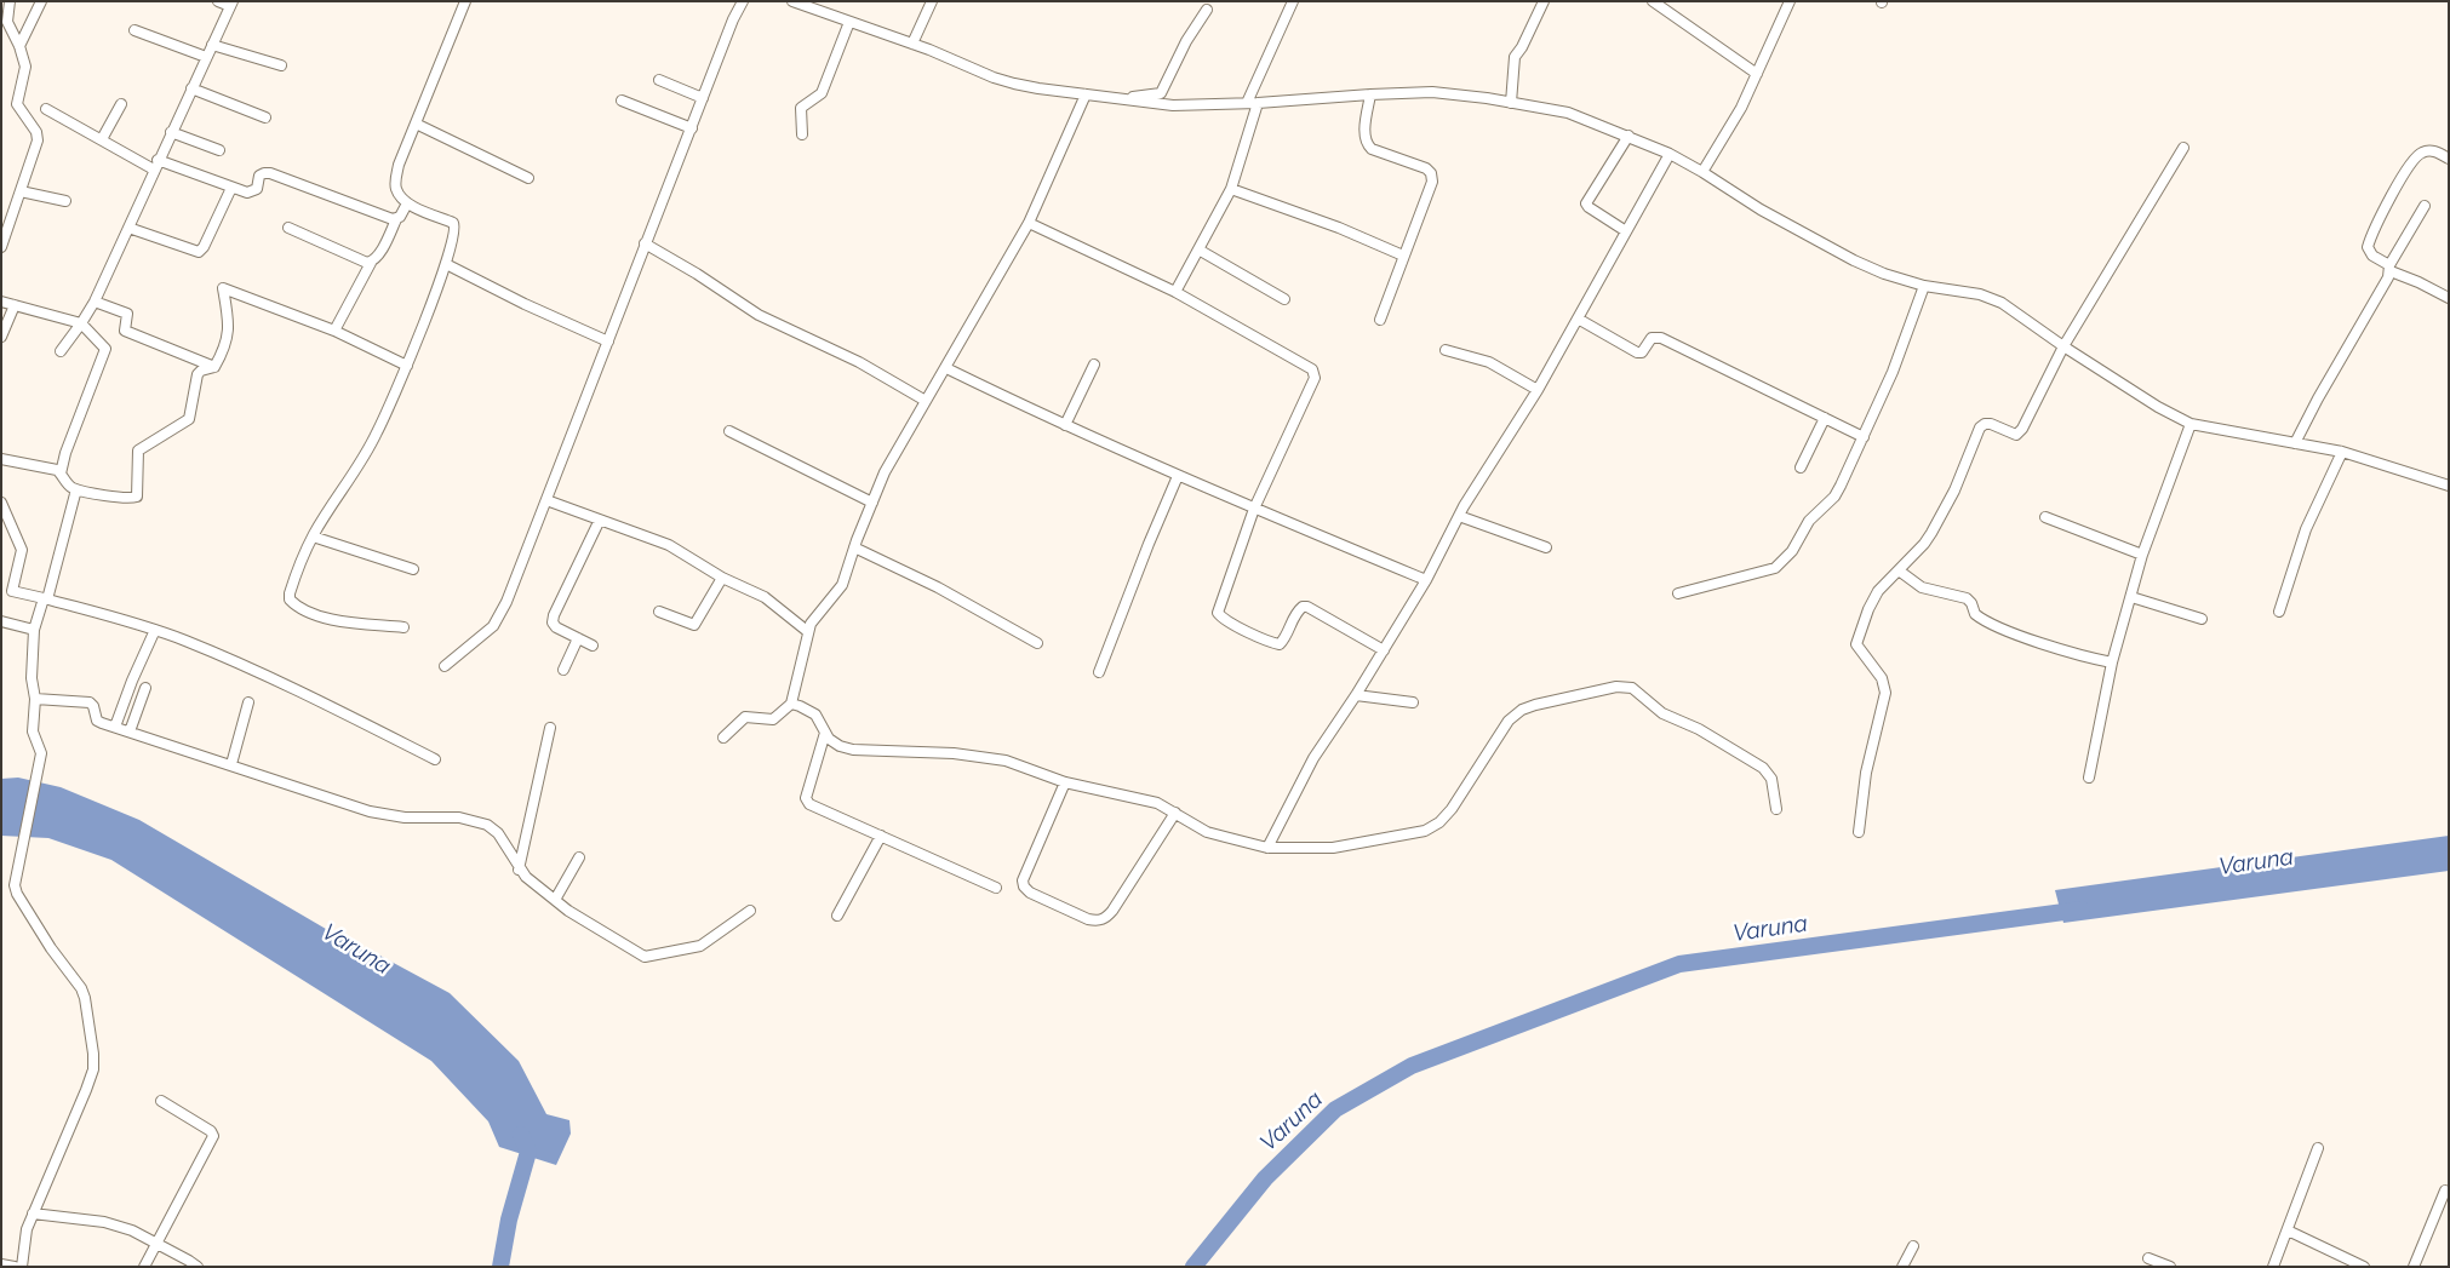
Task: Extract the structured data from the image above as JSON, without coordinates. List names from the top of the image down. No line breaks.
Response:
{"water":["Varuna"]}
